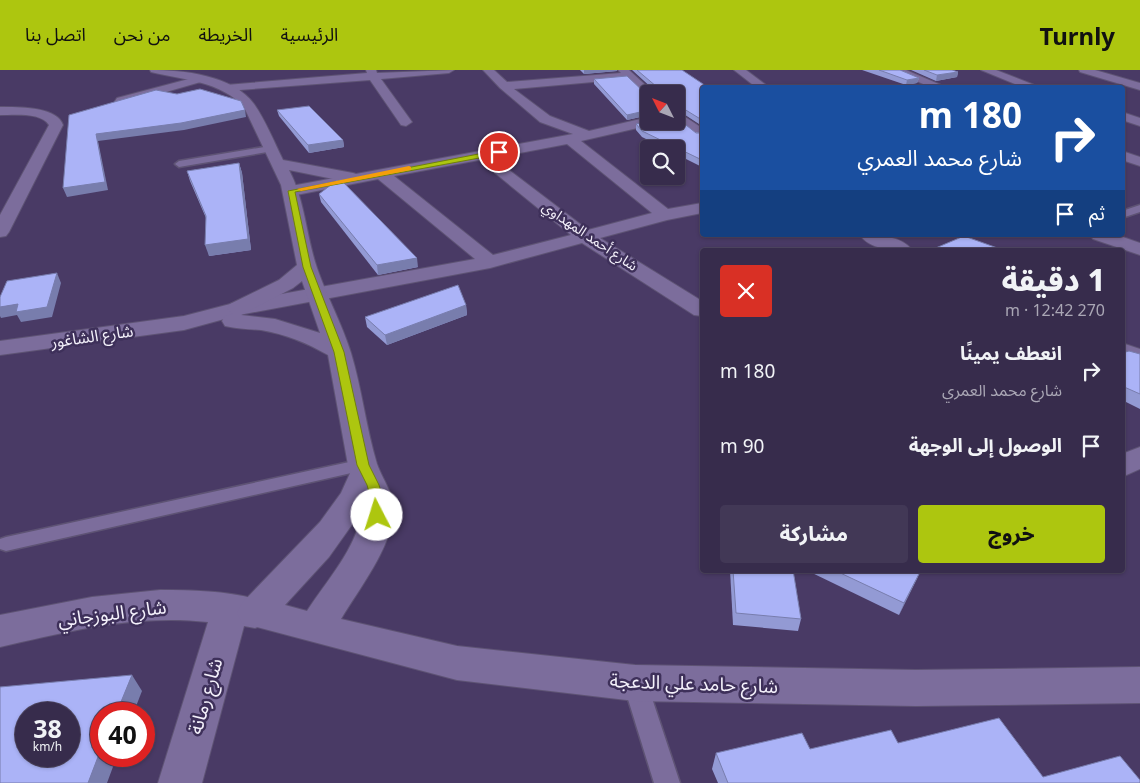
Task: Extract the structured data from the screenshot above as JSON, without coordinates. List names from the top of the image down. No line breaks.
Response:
{"streets":{"street":["شارع أحمد المهداوي","شارع الشاغور","شارع البوزجاني","شارع حامد علي الدعجة","شارع رمانة"]},"crossings":[["شارع أحمد المهداوي","شارع الشاغور"],["شارع البوزجاني","شارع حامد علي الدعجة"],["شارع البوزجاني","شارع رمانة"],["شارع حامد علي الدعجة","شارع رمانة"]],"north":"top left","page":{"header":"Turnly","nav":["الرئيسية","الخريطة","من نحن","اتصل بنا"],"turn":["180 m","شارع محمد العمري"],"then":"ثم","heading":["1 دقيقة","270 m · 12:42"],"list":[{"name":"انعطف يمينًا","note":"شارع محمد العمري","value":"180 m"},{"name":"الوصول إلى الوجهة","value":"90 m"}],"buttons":["خروج","مشاركة"],"speed":"38 km/h","limit":"40"}}
